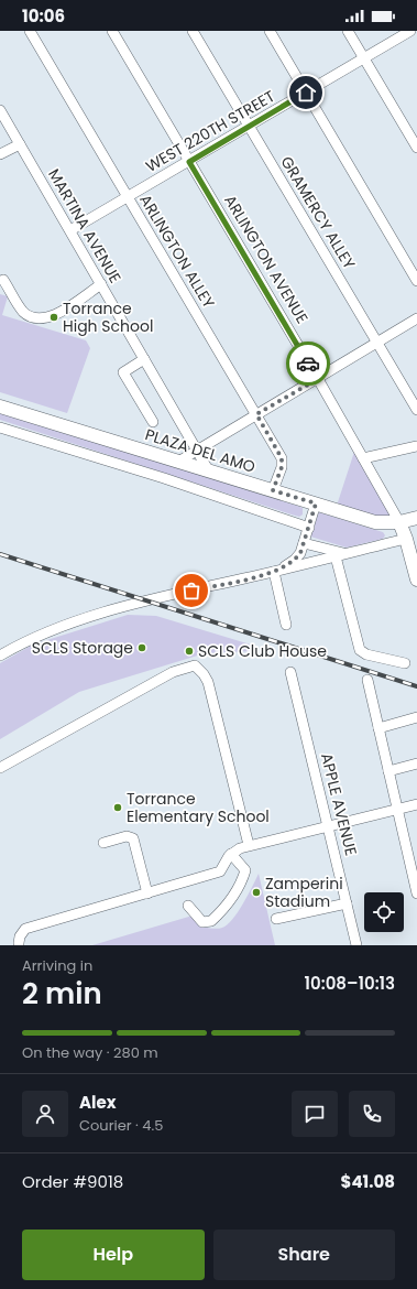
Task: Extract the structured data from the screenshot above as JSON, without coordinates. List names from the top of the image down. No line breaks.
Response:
{"streets":{"main road":["ARLINGTON AVENUE","PLAZA DEL AMO"],"street":["WEST 220TH STREET","GRAMERCY ALLEY","MARTINA AVENUE","ARLINGTON ALLEY","APPLE AVENUE"]},"crossings":[["WEST 220TH STREET","GRAMERCY ALLEY"],["WEST 220TH STREET","MARTINA AVENUE"],["WEST 220TH STREET","ARLINGTON ALLEY"],["WEST 220TH STREET","ARLINGTON AVENUE"],["MARTINA AVENUE","PLAZA DEL AMO"],["ARLINGTON ALLEY","PLAZA DEL AMO"],["ARLINGTON AVENUE","PLAZA DEL AMO"]],"places":["Torrance High School","SCLS Storage","SCLS Club House","Torrance Elementary School","Zamperini Stadium"],"page":{"status":"10:06","heading":["2 min","Arriving in","10:08–10:13"],"panel":["Alex","Courier · 4.5","Order #9018","$41.08"],"bar":"On the way · 280 m","buttons":["Help","Share"]}}
